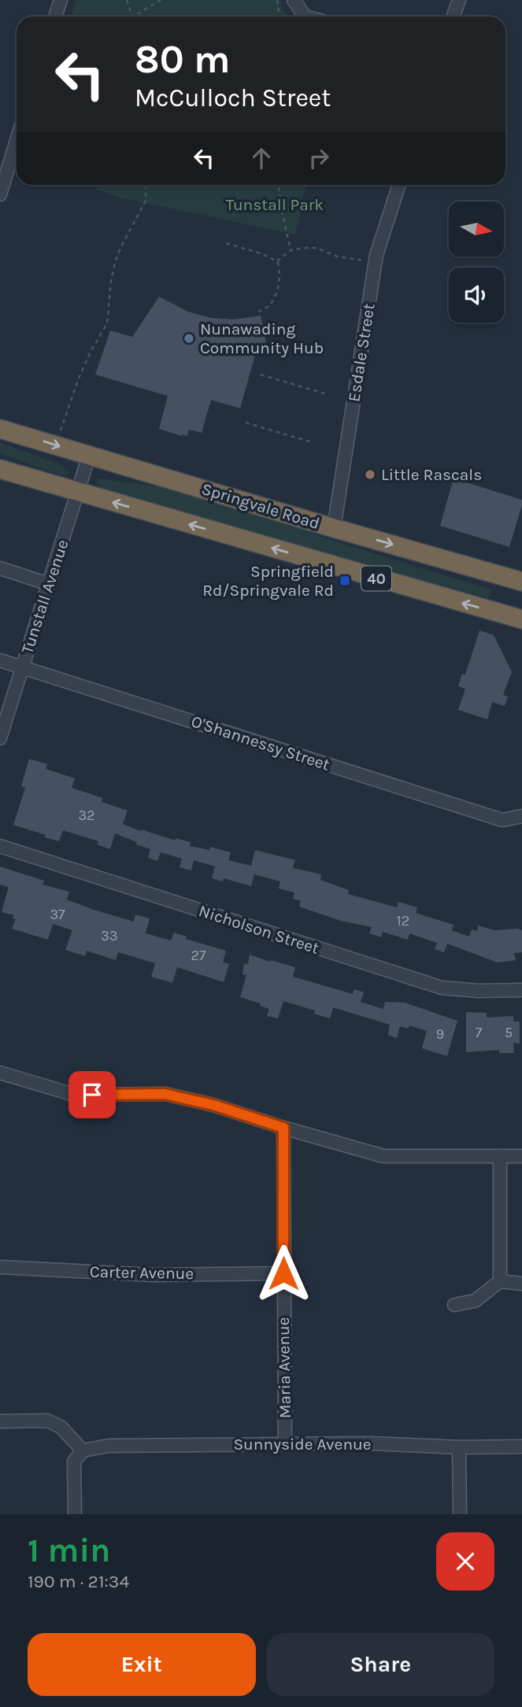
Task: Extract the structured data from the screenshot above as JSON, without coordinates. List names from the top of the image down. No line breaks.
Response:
{"streets":{"highway":["Springvale Road","40"],"street":["Esdale Street","Tunstall Avenue","O'Shannessy Street","Nicholson Street","Carter Avenue","Maria Avenue","Sunnyside Avenue"]},"crossings":[["Esdale Street","Springvale Road"],["Springvale Road","Tunstall Avenue"],["40","Tunstall Avenue"],["Tunstall Avenue","O'Shannessy Street"],["Carter Avenue","Maria Avenue"],["Maria Avenue","Sunnyside Avenue"]],"parks":["Tunstall Park"],"places":{"other":["Nunawading Community Hub","Little Rascals"],"transit":["Springfield Rd/Springvale Rd"]},"house_numbers":["32","37","12","33","27","7","5","9"],"north":"right","page":{"turn":["80 m","McCulloch Street"],"heading":["1 min","190 m · 21:34"],"buttons":["Exit","Share"]}}
